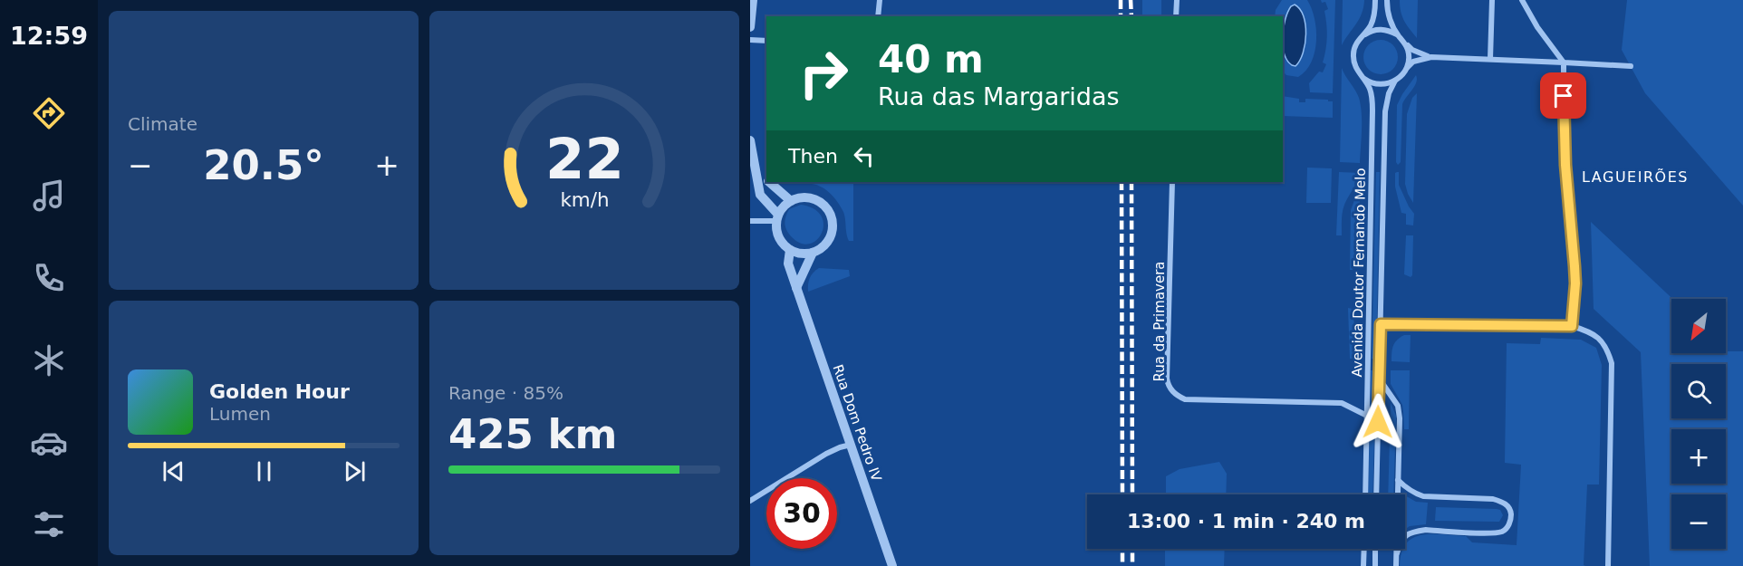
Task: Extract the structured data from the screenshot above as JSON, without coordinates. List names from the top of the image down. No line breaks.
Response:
{"streets":{"street":["Avenida Doutor Fernando Melo","Rua da Primavera","Rua Dom Pedro IV"]},"crossings":[["Avenida Doutor Fernando Melo","Rua da Primavera"]],"districts":["LAGUEIRÕES"],"north":"bottom left","page":{"tabs":"12:59","tile":["Climate",["Range · 85%","425 km"]],"turn":["40 m","Rua das Margaridas"],"then":"Then","heat":["−","20.5°","+"],"map_buttons":["+","−"],"song":["Golden Hour","Lumen"],"limit":"30","trip":"13:00 · 1 min · 240 m","gauge":["22","km/h"]}}
